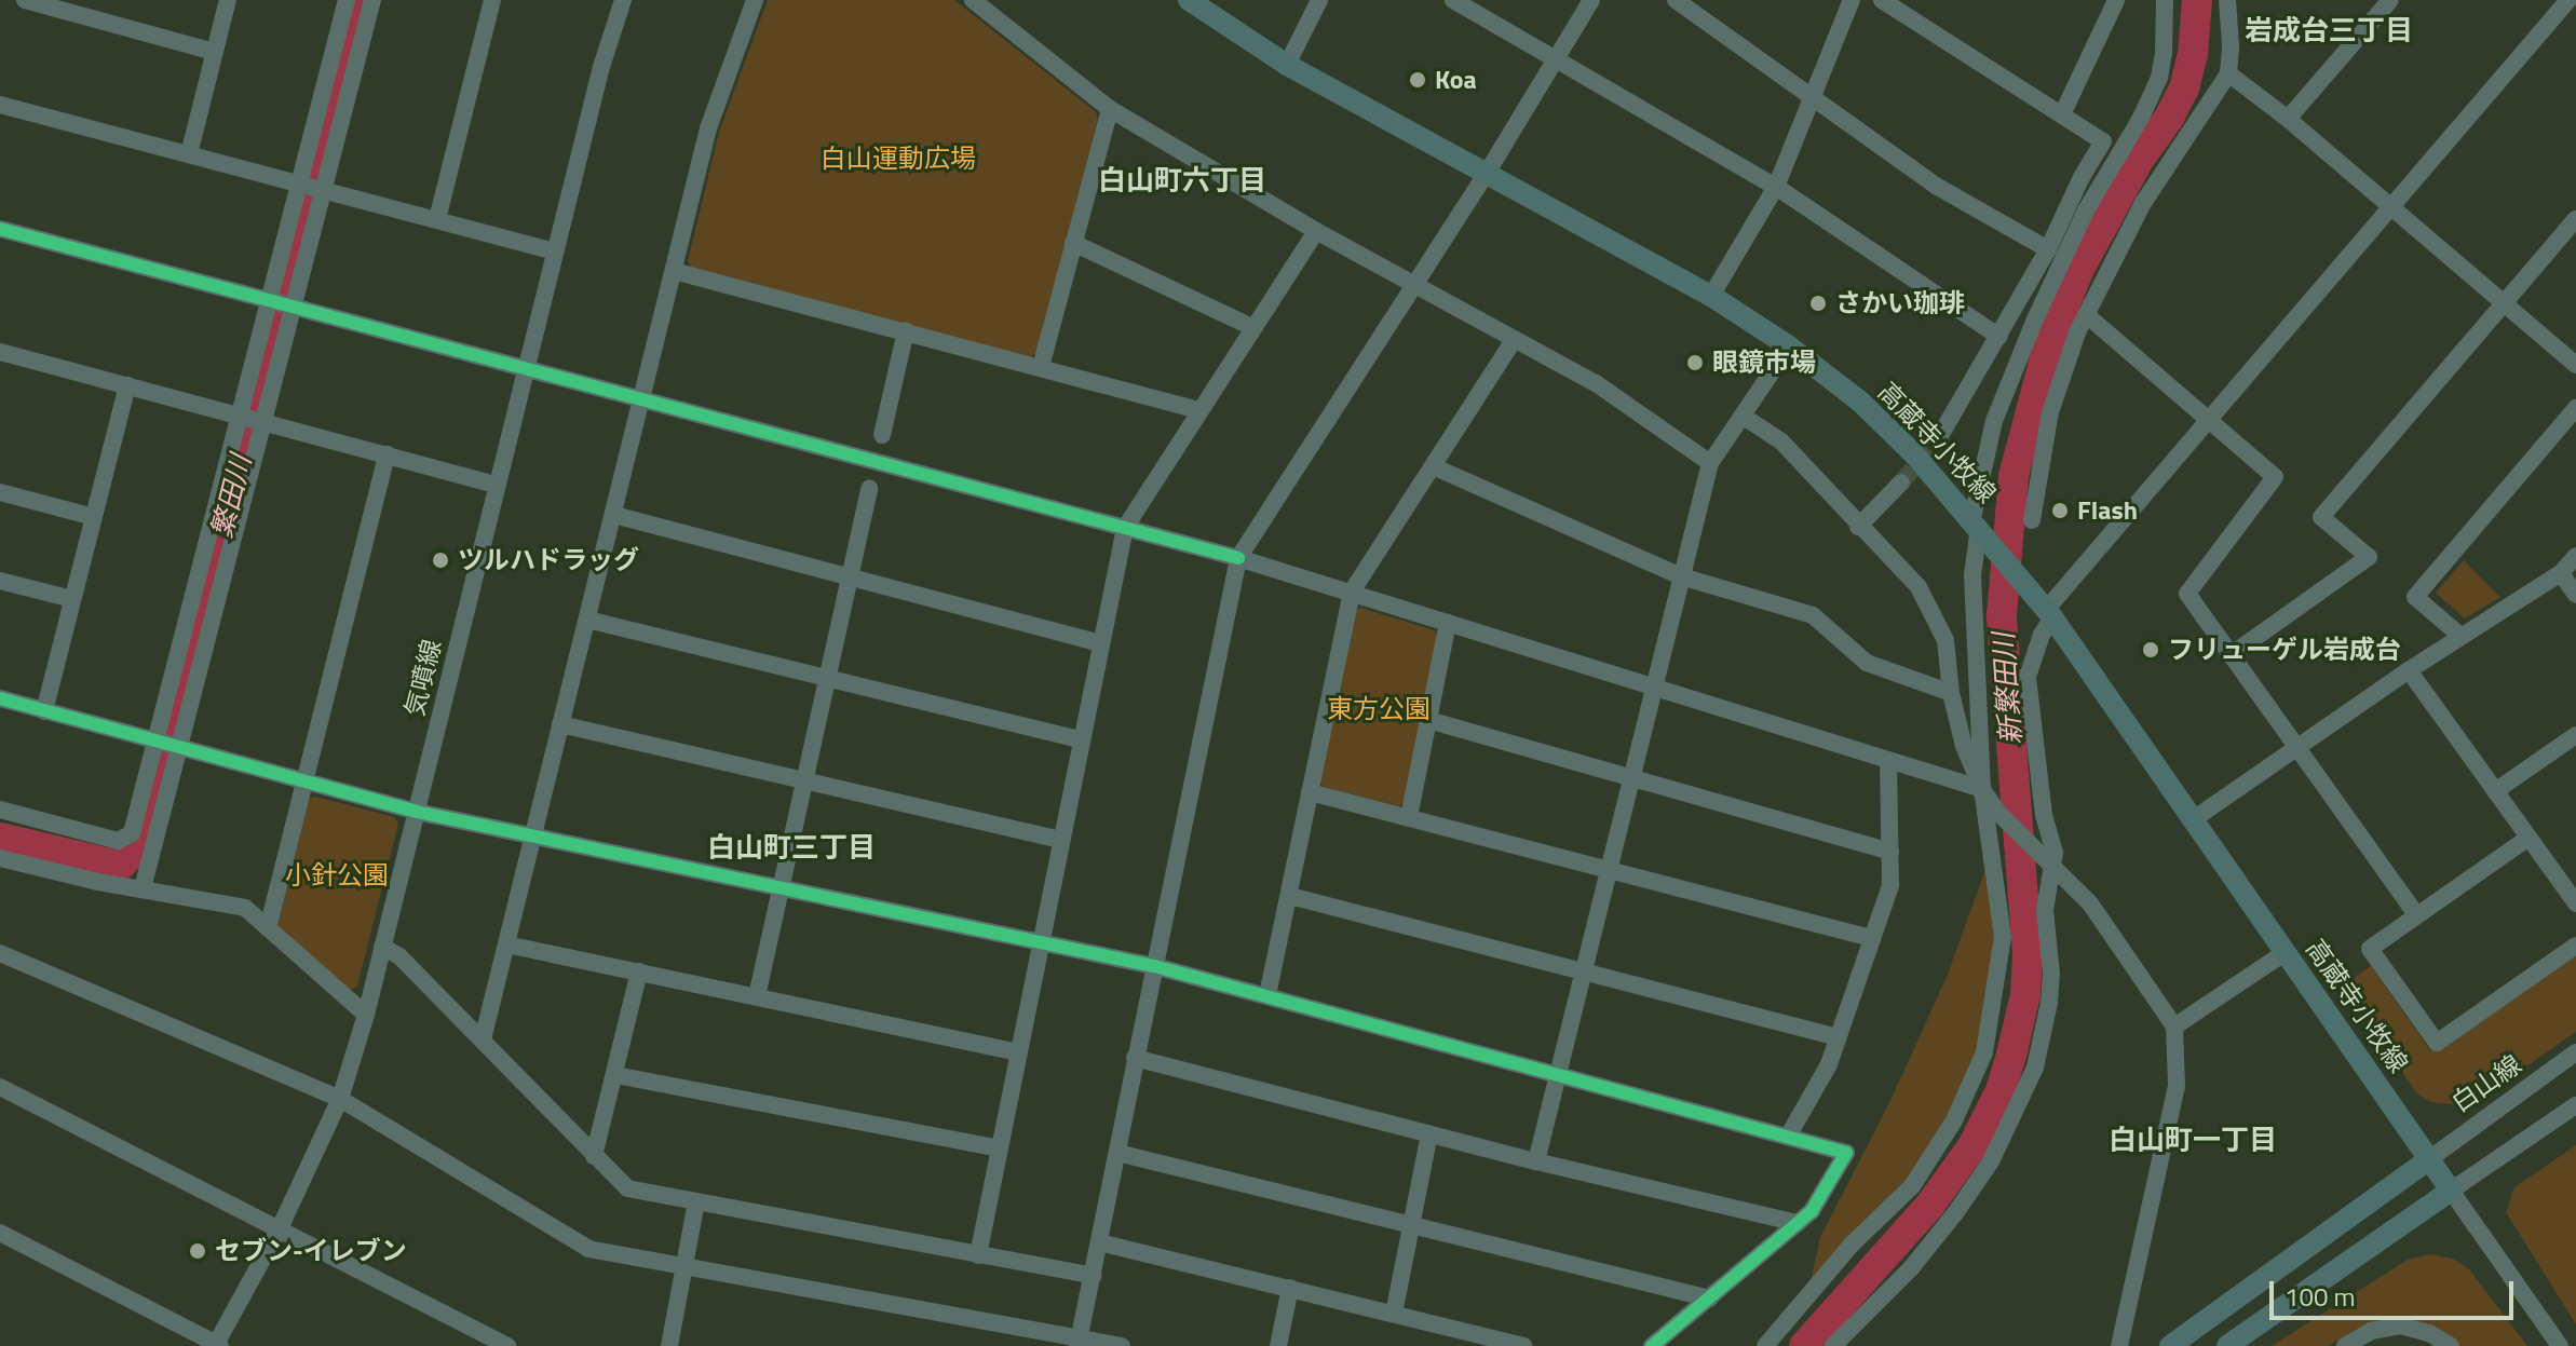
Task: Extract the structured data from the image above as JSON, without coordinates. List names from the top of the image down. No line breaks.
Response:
{"streets":{"main road":["高蔵寺小牧線"],"street":["気噴線","白山線"]},"crossings":[["高蔵寺小牧線","白山線"]],"districts":["岩成台三丁目","白山町六丁目","白山町三丁目","白山町一丁目"],"water":["繁田川","新繁田川"],"parks":["白山運動広場","東方公園","小針公園"],"places":["Koa","さかい珈琲","眼鏡市場","Flash","ツルハドラッグ","フリューゲル岩成台","セブン-イレブン"],"scale_bar":"100 m"}
